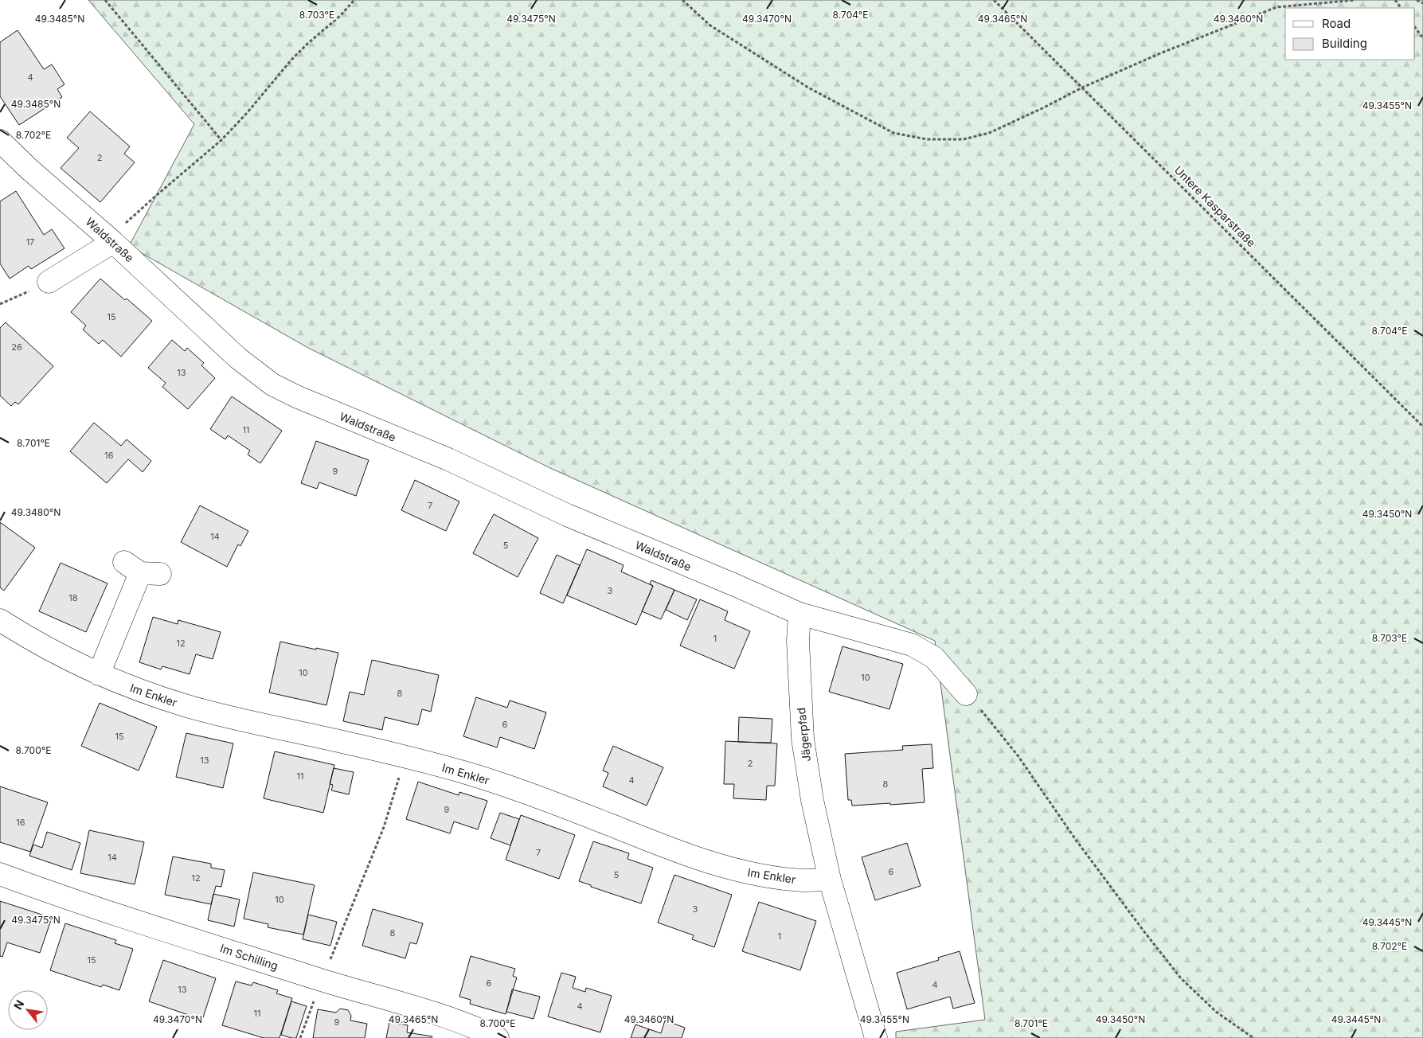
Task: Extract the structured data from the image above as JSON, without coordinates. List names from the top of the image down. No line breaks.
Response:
{"streets":{"street":["Waldstraße","Im Enkler","Jägerpfad","Im Schilling"],"path":["Untere Kasparstraße"]},"crossings":[["Waldstraße","Jägerpfad"],["Im Enkler","Jägerpfad"]],"house_numbers":["4","2","17","15","26","13","11","16","9","7","14","5","3","18","1","12","10","10","8","6","15","13","2","11","4","8","9","16","7","14","6","5","12","10","3","8","1","15","6","4","13","4","11","9"],"legend":["Road","Building"],"north":"top left","coordinates":["8.704°E","8.703°E","49.3485°N","49.3475°N","49.3470°N","49.3465°N","49.3460°N","49.3455°N","8.702°E","8.701°E","49.3480°N","49.3450°N","8.700°E","49.3445°N"]}
